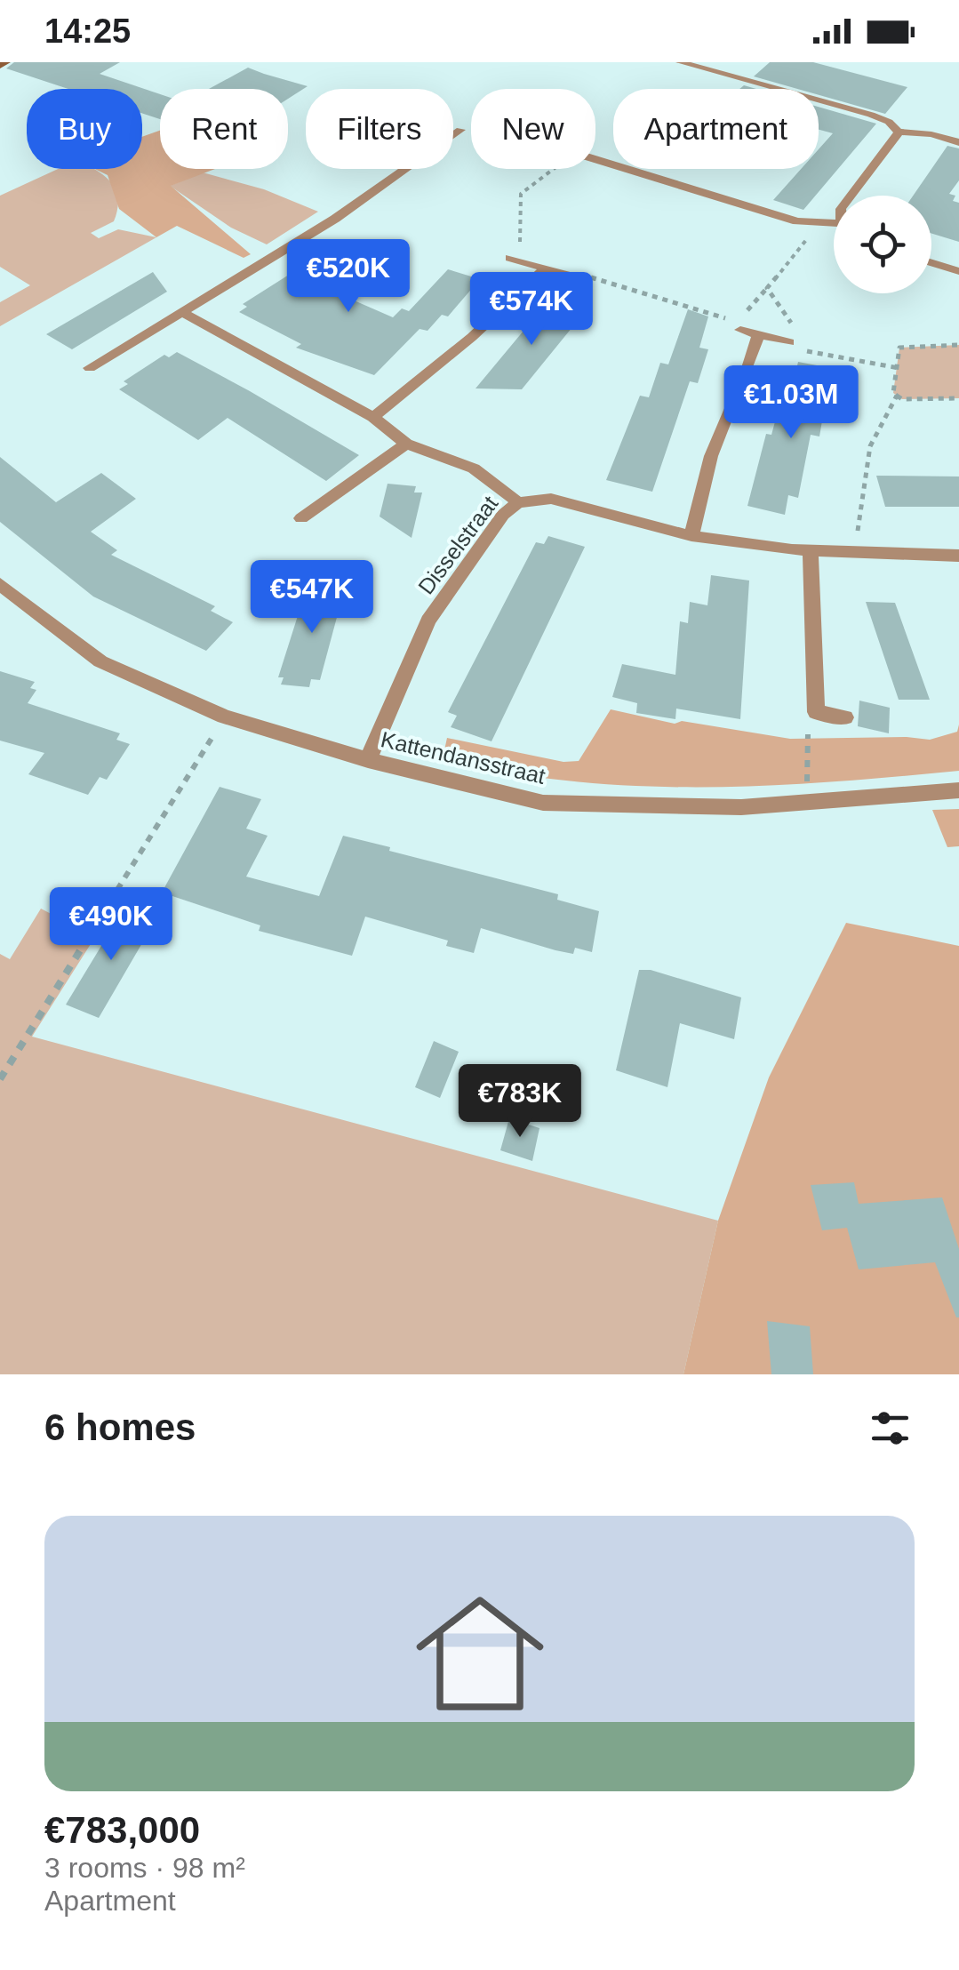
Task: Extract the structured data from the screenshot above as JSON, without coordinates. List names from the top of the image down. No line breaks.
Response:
{"streets":{"street":["Disselstraat","Kattendansstraat"]},"crossings":[["Disselstraat","Kattendansstraat"]],"page":{"status":"14:25","chip":["Buy","Rent","Filters","New","Apartment"],"price":["€520K","€574K","€1.03M","€547K","€490K","€783K"],"heading":"6 homes","list":[{"name":"€783,000","note":"3 rooms · 98 m² · Apartment"}]}}
